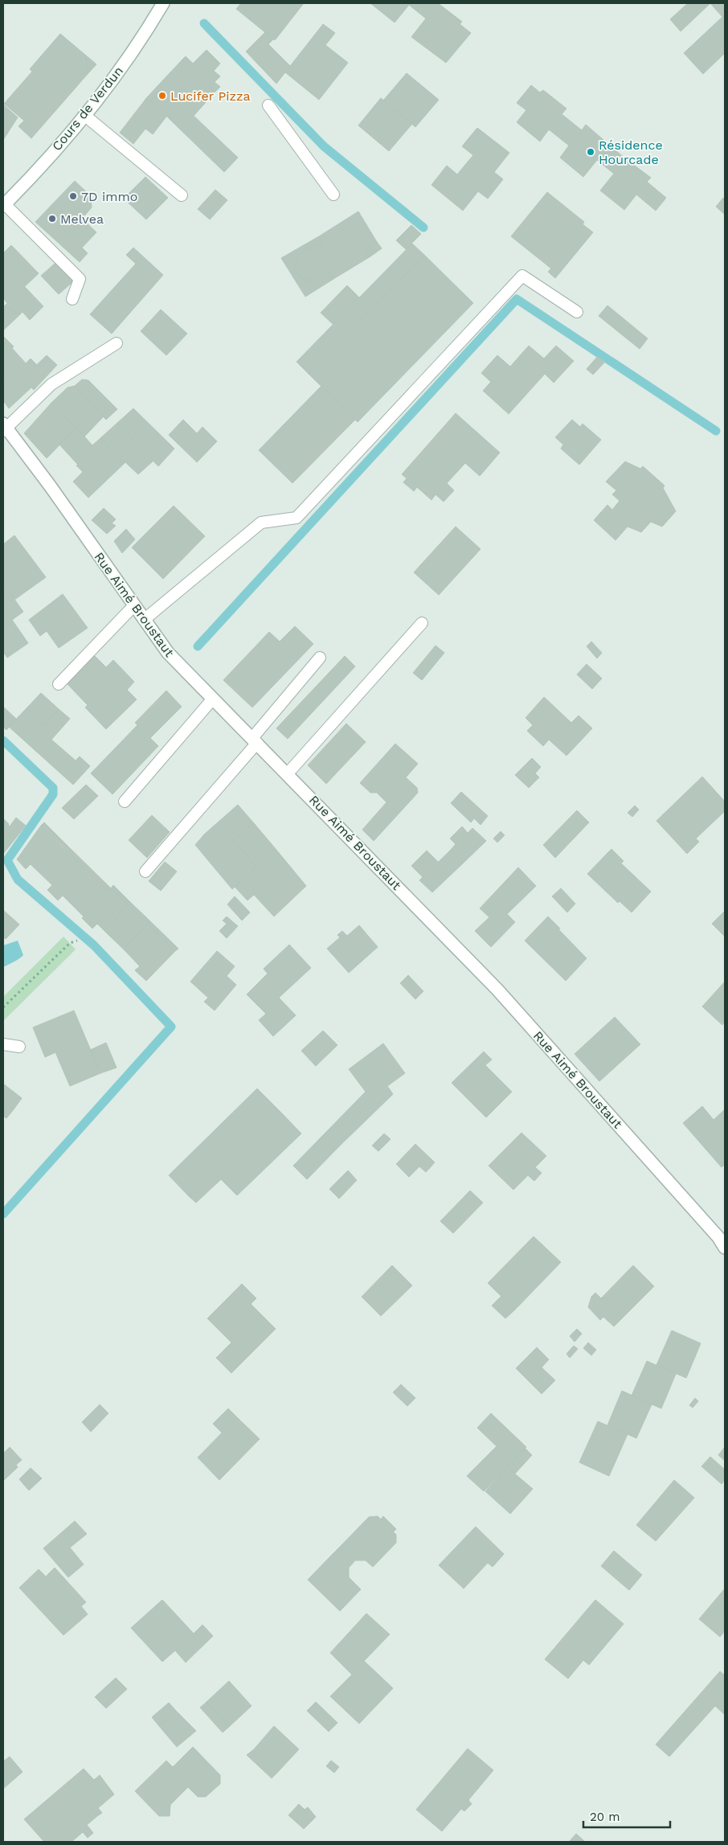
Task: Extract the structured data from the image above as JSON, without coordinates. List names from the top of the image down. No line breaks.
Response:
{"streets":{"street":["Cours de Verdun","Rue Aimé Broustaut"]},"places":["Lucifer Pizza","Résidence Hourcade","7D immo","Melvea"],"scale_bar":"20 m"}
